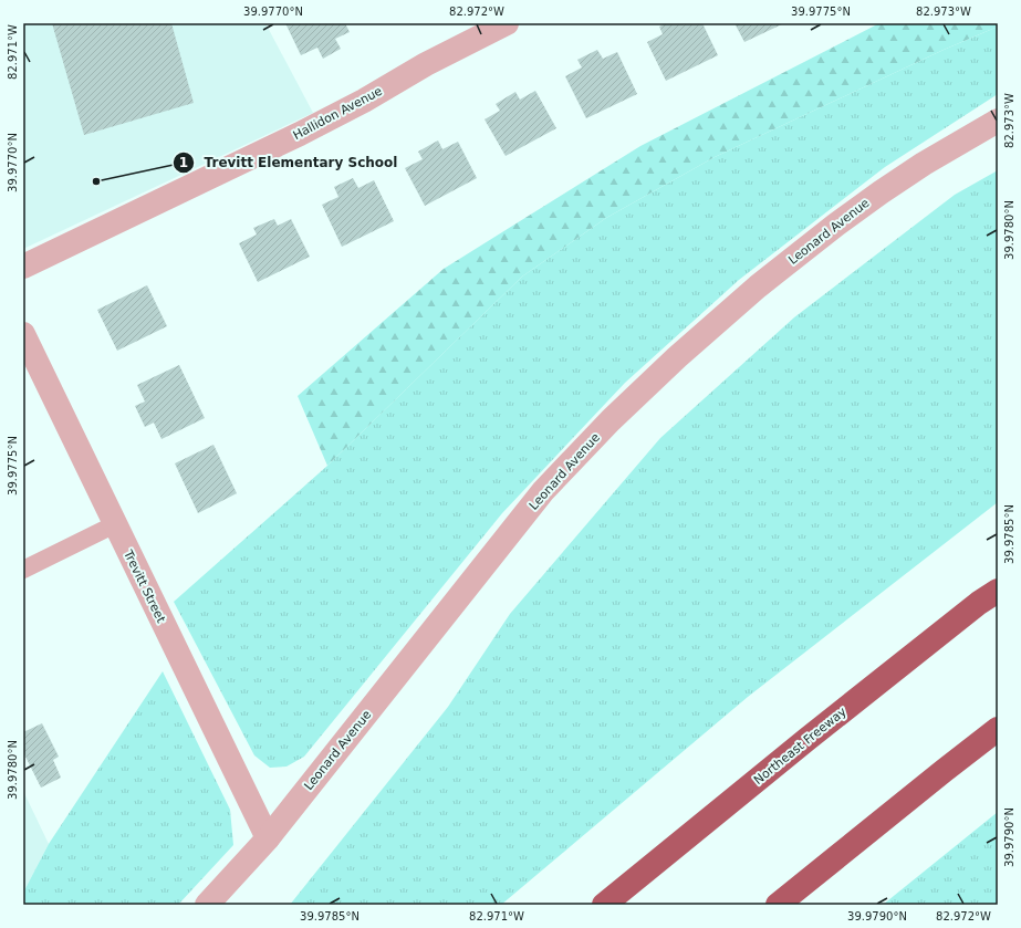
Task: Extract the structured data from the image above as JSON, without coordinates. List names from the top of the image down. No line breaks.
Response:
{"streets":{"highway":["Northeast Freeway"],"street":["Hallidon Avenue","Leonard Avenue","Trevitt Street"]},"crossings":[["Leonard Avenue","Trevitt Street"]],"places":["Trevitt Elementary School"],"coordinates":["39.9770°N","82.972°W","39.9775°N","82.973°W","82.971°W","39.9780°N","39.9785°N","39.9790°N"]}
